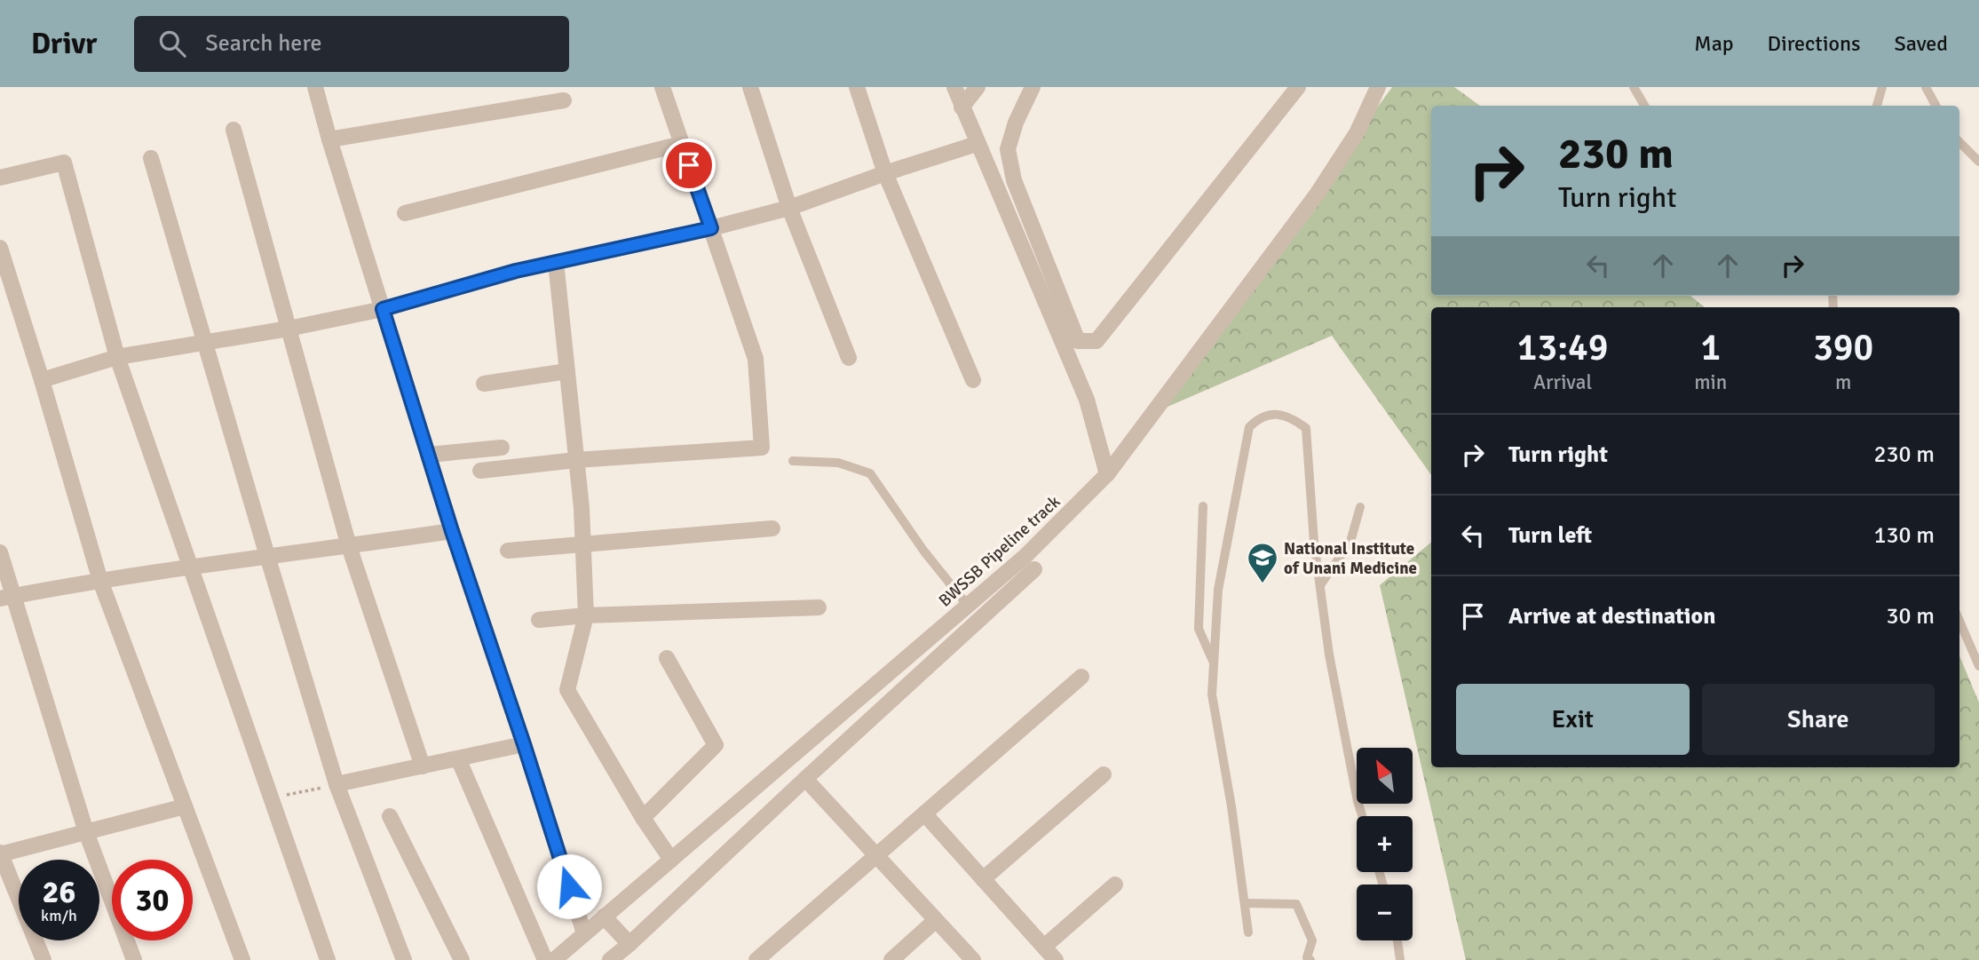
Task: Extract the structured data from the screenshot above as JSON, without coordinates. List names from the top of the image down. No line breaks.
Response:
{"streets":{"street":["BWSSB Pipeline track"]},"places":{"school or university":["National Institute of Unani Medicine"]},"north":"top left","page":{"header":"Drivr","search":"Search here","nav":["Map","Directions","Saved"],"turn":["230 m","Turn right"],"eta":["13:49","Arrival","1","min","390","m"],"list":[{"name":"Turn right","value":"230 m"},{"name":"Turn left","value":"130 m"},{"name":"Arrive at destination","value":"30 m"}],"buttons":["Exit","Share"],"map_buttons":["+","−"],"speed":"26 km/h","limit":"30"}}
